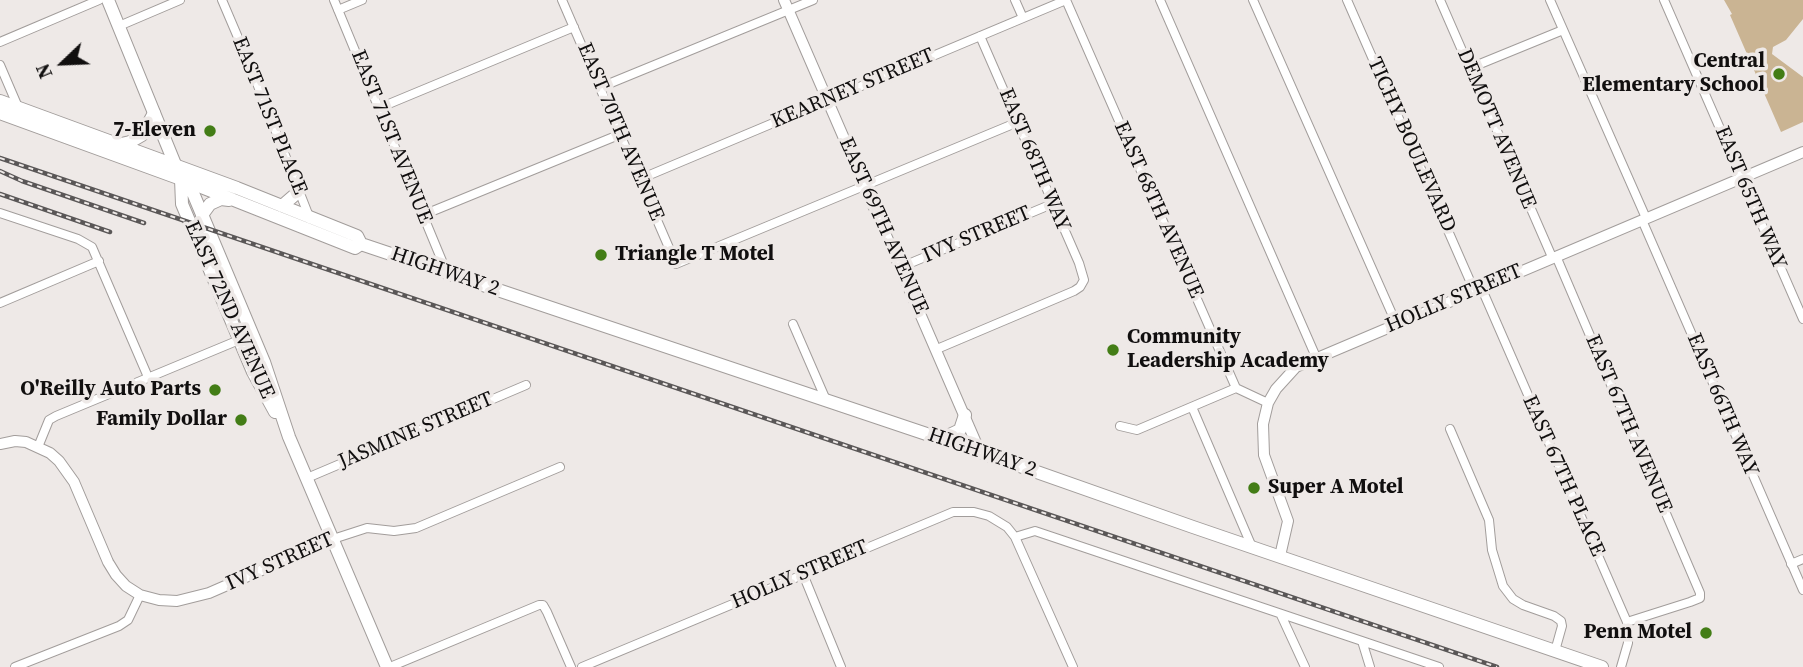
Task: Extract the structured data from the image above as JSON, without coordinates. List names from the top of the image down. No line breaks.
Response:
{"streets":{"main road":["HIGHWAY 2","EAST 72ND AVENUE"],"street":["KEARNEY STREET","EAST 71ST PLACE","DEMOTT AVENUE","EAST 70TH AVENUE","EAST 71ST AVENUE","TICHY BOULEVARD","EAST 68TH WAY","EAST 65TH WAY","EAST 68TH AVENUE","EAST 69TH AVENUE","IVY STREET","HOLLY STREET","EAST 66TH WAY","EAST 67TH AVENUE","JASMINE STREET","EAST 67TH PLACE"]},"crossings":[["KEARNEY STREET","EAST 70TH AVENUE"],["KEARNEY STREET","EAST 68TH WAY"],["KEARNEY STREET","EAST 68TH AVENUE"],["KEARNEY STREET","EAST 69TH AVENUE"],["EAST 71ST PLACE","HIGHWAY 2"],["DEMOTT AVENUE","HOLLY STREET"],["DEMOTT AVENUE","EAST 67TH AVENUE"],["EAST 70TH AVENUE","EAST 69TH AVENUE"],["EAST 71ST AVENUE","HIGHWAY 2"],["TICHY BOULEVARD","HOLLY STREET"],["TICHY BOULEVARD","EAST 67TH PLACE"],["EAST 68TH WAY","EAST 69TH AVENUE"],["EAST 68TH WAY","IVY STREET"],["EAST 65TH WAY","HOLLY STREET"],["EAST 69TH AVENUE","IVY STREET"],["EAST 69TH AVENUE","HIGHWAY 2"],["IVY STREET","EAST 72ND AVENUE"],["HIGHWAY 2","EAST 72ND AVENUE"],["HOLLY STREET","EAST 66TH WAY"],["HOLLY STREET","EAST 67TH AVENUE"],["HOLLY STREET","EAST 67TH PLACE"],["EAST 72ND AVENUE","JASMINE STREET"],["EAST 67TH AVENUE","EAST 67TH PLACE"]],"places":["Central Elementary School","7-Eleven","Triangle T Motel","Community Leadership Academy","O'Reilly Auto Parts","Family Dollar","Super A Motel","Penn Motel"],"north":"bottom left"}
